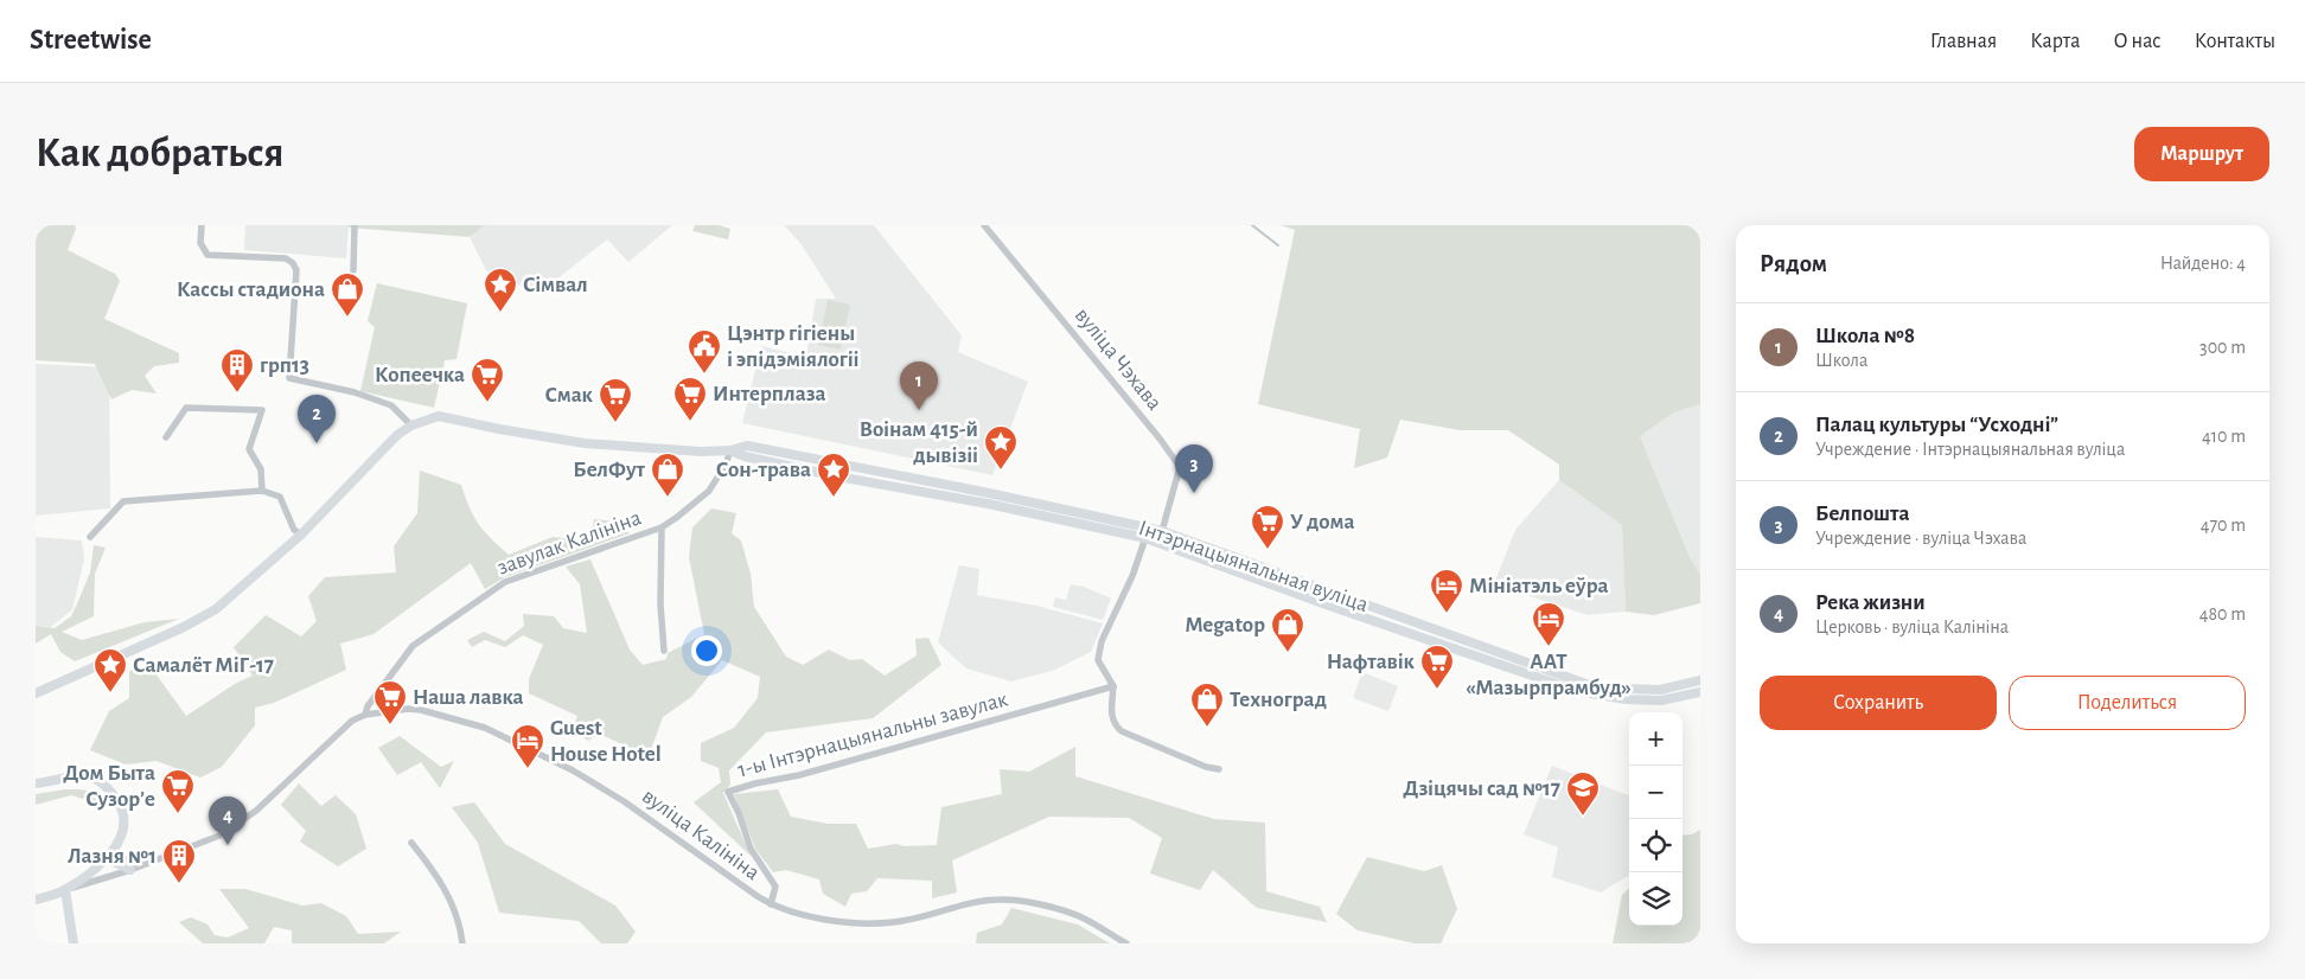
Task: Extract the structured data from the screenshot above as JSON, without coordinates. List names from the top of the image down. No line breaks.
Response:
{"streets":{"main road":["Інтэрнацыянальная вуліца"],"street":["вуліца Чэхава","завулак Калініна","1-ы Інтэрнацыянальны завулак","вуліца Калініна"]},"crossings":[["вуліца Чэхава","Інтэрнацыянальная вуліца"],["завулак Калініна","Інтэрнацыянальная вуліца"],["завулак Калініна","вуліца Калініна"],["1-ы Інтэрнацыянальны завулак","вуліца Калініна"]],"places":{"place":["Сімвал","Воінам 415-й дывізіі","Сон-трава","Самалёт МіГ-17"],"shop":["Кассы стадиона","БелФут","Megatop","Техноград"],"public building":["Цэнтр гігіены і эпідэміялогіі"],"building":["грп13","Лазня №1"],"supermarket":["Копеечка","Интерплаза","Смак","У дома","Нафтавік","Наша лавка","Дом Быта Сузорʼе"],"hotel":["Мініатэль еўра","ААТ «Мазырпрамбуд»","Guest House Hotel"],"school or university":["Дзіцячы сад №17"]},"page":{"header":"Streetwise","nav":["Главная","Карта","О нас","Контакты"],"buttons":["Маршрут",["Сохранить","Поделиться"]],"title":"Как добраться","heading":["Рядом","Найдено: 4"],"list":[{"mark":"1","name":"Школа №8","note":"Школа","value":"300 m"},{"mark":"2","name":"Палац культуры “Усходні”","note":"Учреждение · Інтэрнацыянальная вуліца","value":"410 m"},{"mark":"3","name":"Белпошта","note":"Учреждение · вуліца Чэхава","value":"470 m"},{"mark":"4","name":"Река жизни","note":"Церковь · вуліца Калініна","value":"480 m"}],"pins":["1","2","3","4"],"map_buttons":["+","−"]}}
